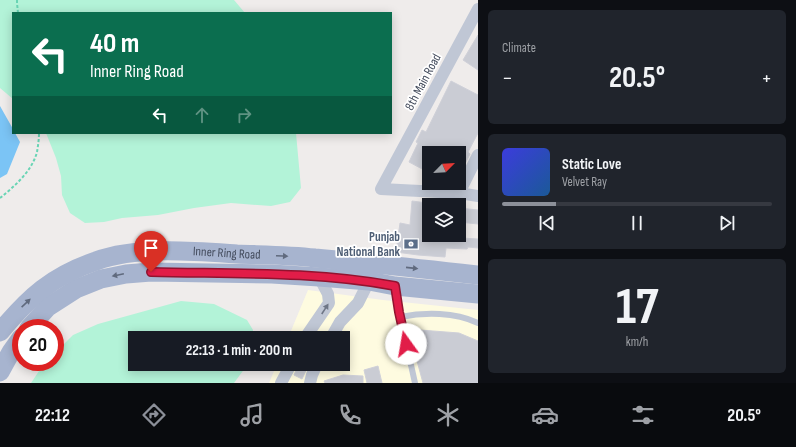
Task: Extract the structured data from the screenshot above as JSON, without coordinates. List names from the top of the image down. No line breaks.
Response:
{"streets":{"main road":["Inner Ring Road"],"street":["8th Main Road"]},"places":{"bank":["Punjab National Bank"]},"north":"top right","page":{"tile":["Climate",["17","km/h"]],"turn":["40 m","Inner Ring Road"],"heat":["−","20.5°","+"],"song":["Static Love","Velvet Ray"],"limit":"20","trip":"22:13 · 1 min · 200 m","tabs":["22:12","20.5°"]}}
